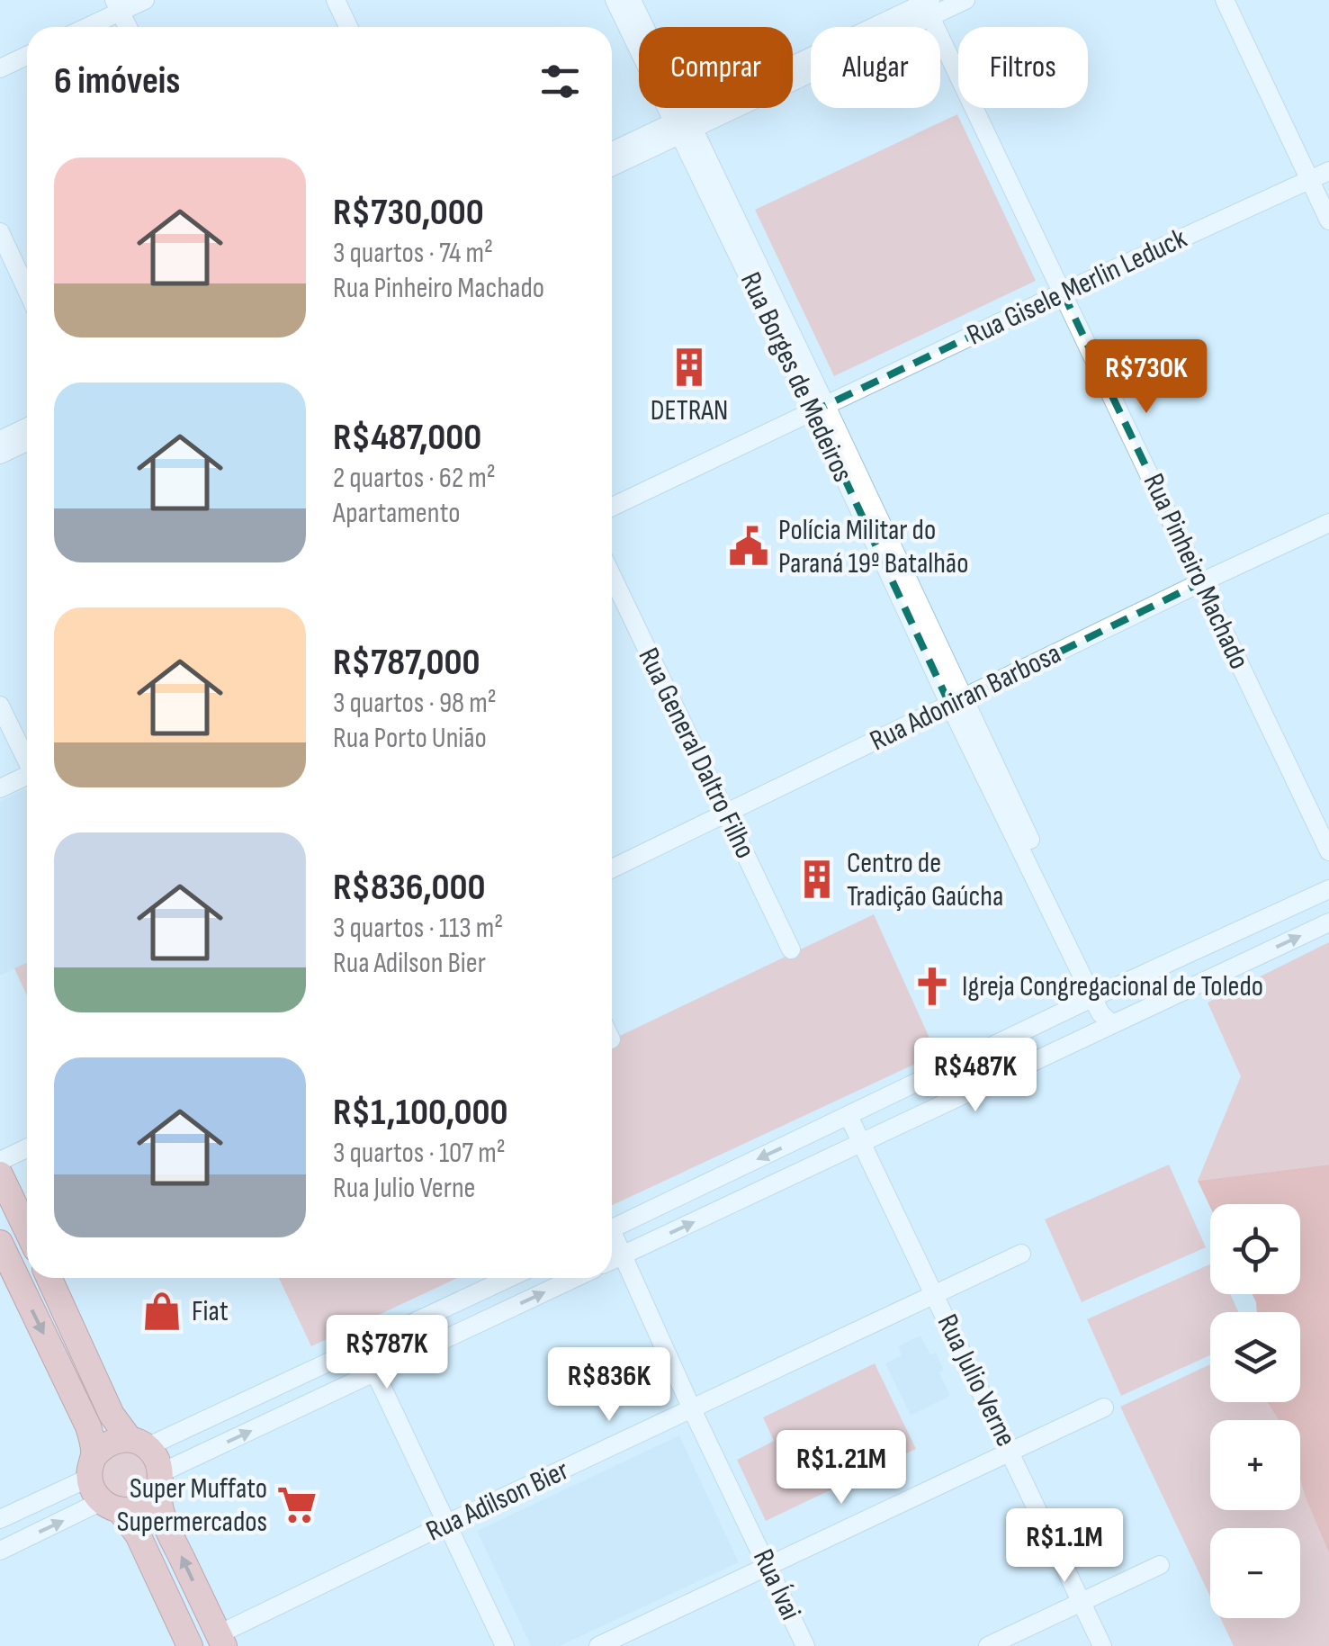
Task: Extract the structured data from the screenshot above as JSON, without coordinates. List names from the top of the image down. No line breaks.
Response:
{"streets":{"street":["Rua Gisele Merlin Leduck","Rua Borges de Medeiros","Rua Pinheiro Machado","Rua Adoniran Barbosa","Rua General Daltro Filho","Rua Julio Verne","Rua Adilson Bier","Rua Ívai"]},"crossings":[["Rua Gisele Merlin Leduck","Rua Borges de Medeiros"],["Rua Gisele Merlin Leduck","Rua Pinheiro Machado"],["Rua Borges de Medeiros","Rua Adoniran Barbosa"],["Rua Pinheiro Machado","Rua Adoniran Barbosa"],["Rua Adoniran Barbosa","Rua General Daltro Filho"],["Rua Julio Verne","Rua Adilson Bier"],["Rua Adilson Bier","Rua Ívai"]],"places":{"building":["DETRAN","Centro de Tradição Gaúcha"],"public building":["Polícia Militar do Paraná 19º Batalhão"],"church":["Igreja Congregacional de Toledo"],"shop":["Fiat"],"supermarket":["Super Muffato Supermercados"]},"page":{"chip":["Comprar","Alugar","Filtros"],"heading":"6 imóveis","list":[{"name":"R$730,000","note":"3 quartos · 74 m² · Rua Pinheiro Machado"},{"name":"R$487,000","note":"2 quartos · 62 m² · Apartamento"},{"name":"R$787,000","note":"3 quartos · 98 m² · Rua Porto União"},{"name":"R$836,000","note":"3 quartos · 113 m² · Rua Adilson Bier"},{"name":"R$1,100,000","note":"3 quartos · 107 m² · Rua Julio Verne"}],"price":["R$730K","R$487K","R$787K","R$836K","R$1.21M","R$1.1M"],"map_buttons":["+","−"]}}
